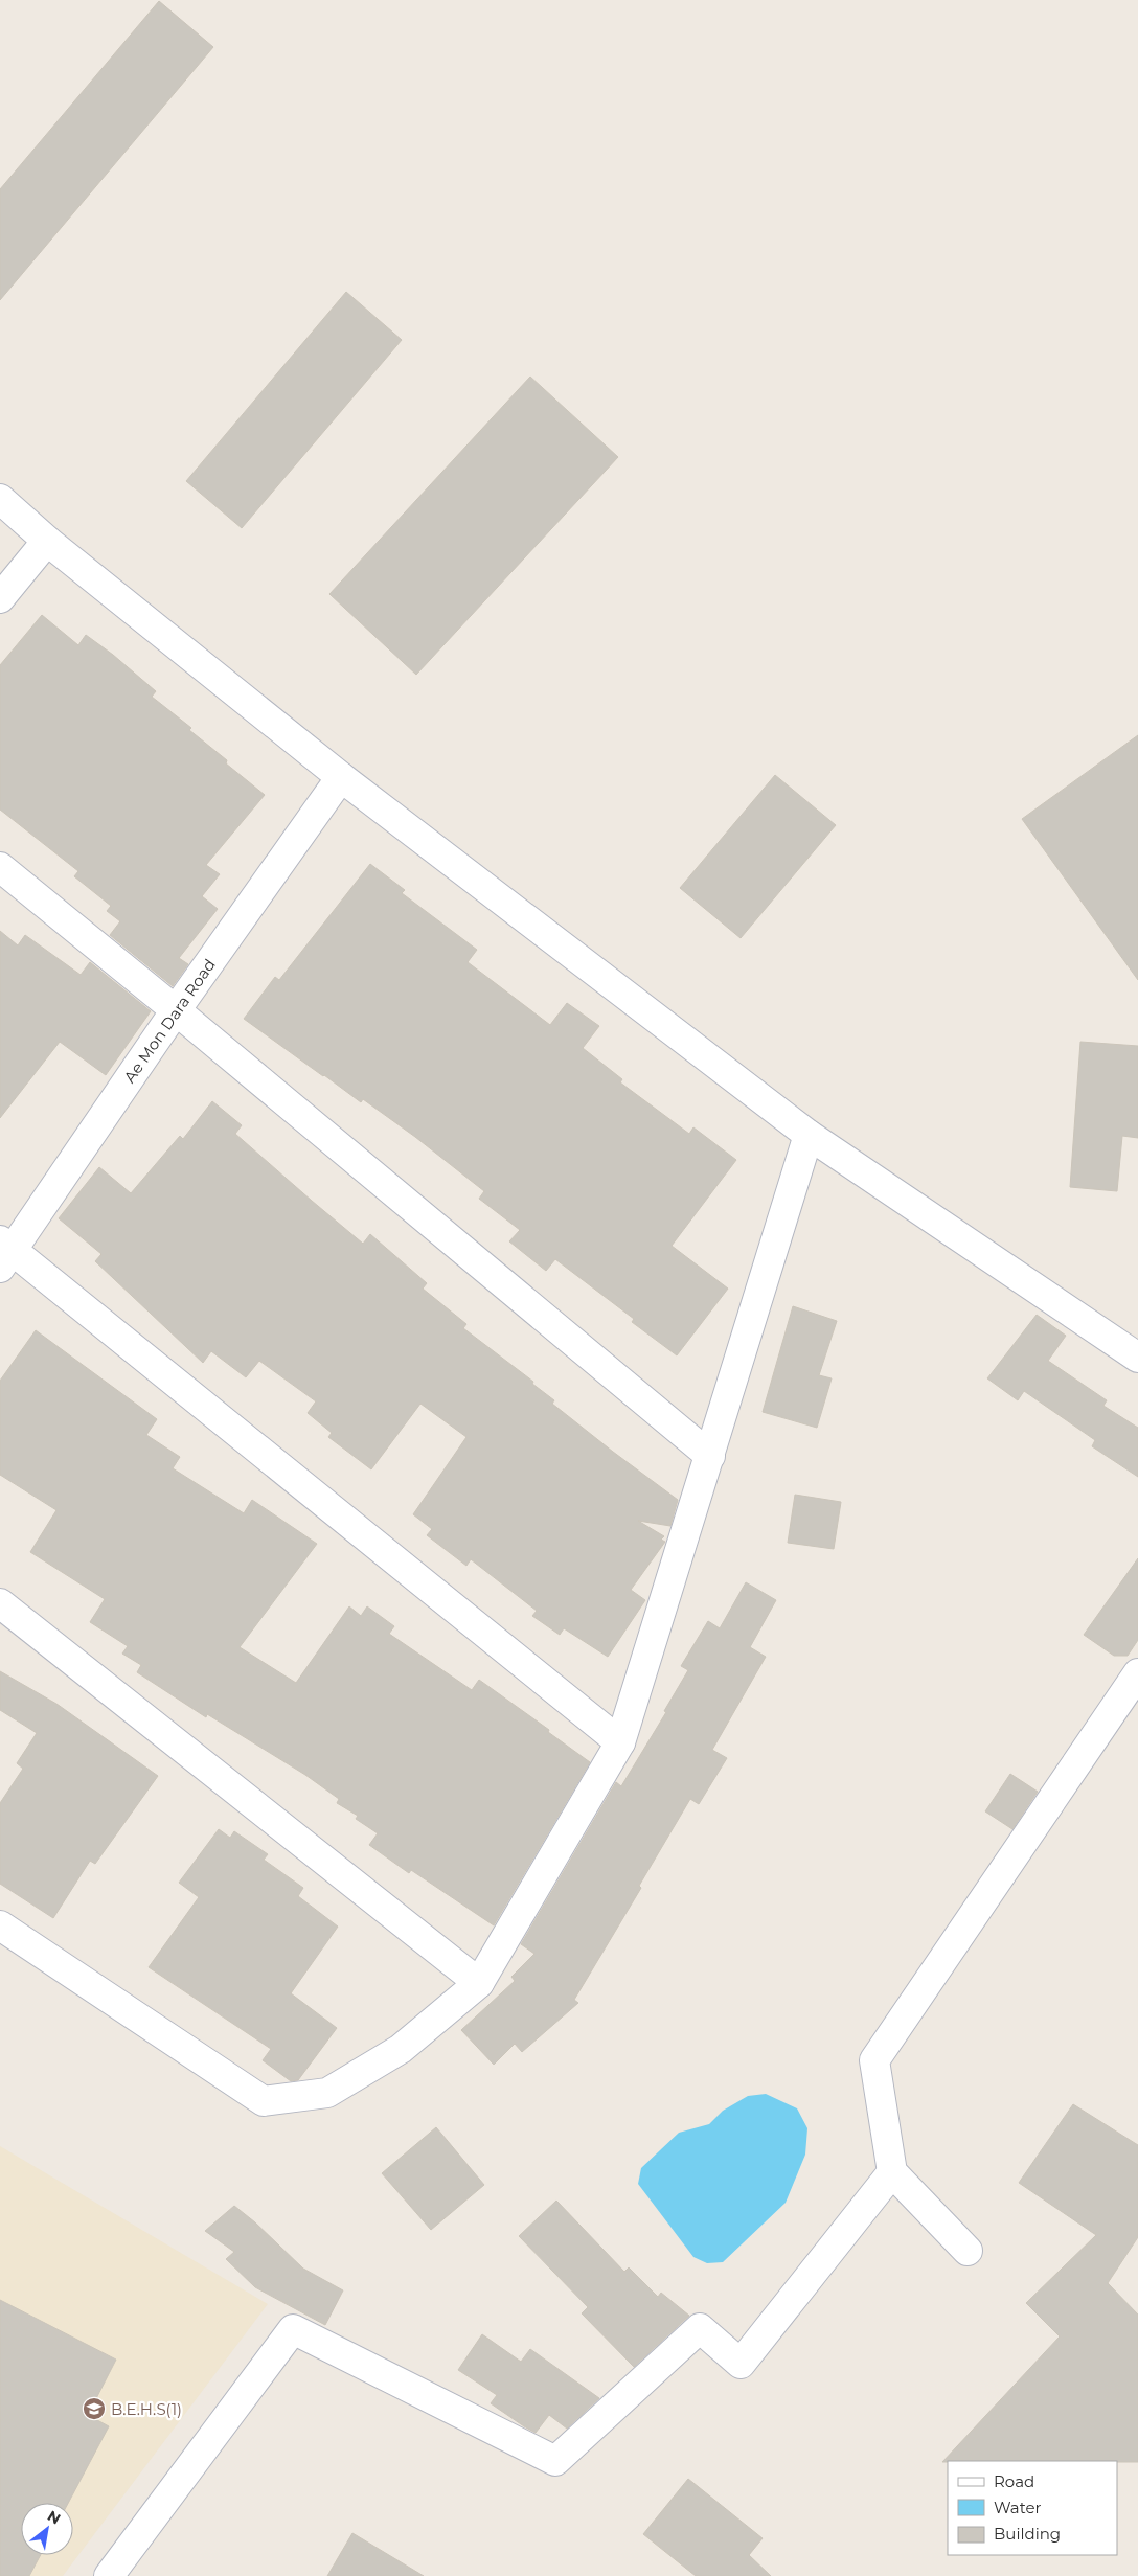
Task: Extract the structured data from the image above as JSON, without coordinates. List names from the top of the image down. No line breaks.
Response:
{"streets":{"street":["Ae Mon Dara Road"]},"places":{"school or university":["B.E.H.S(1)"]},"legend":["Road","Water","Building"],"north":"top right"}
